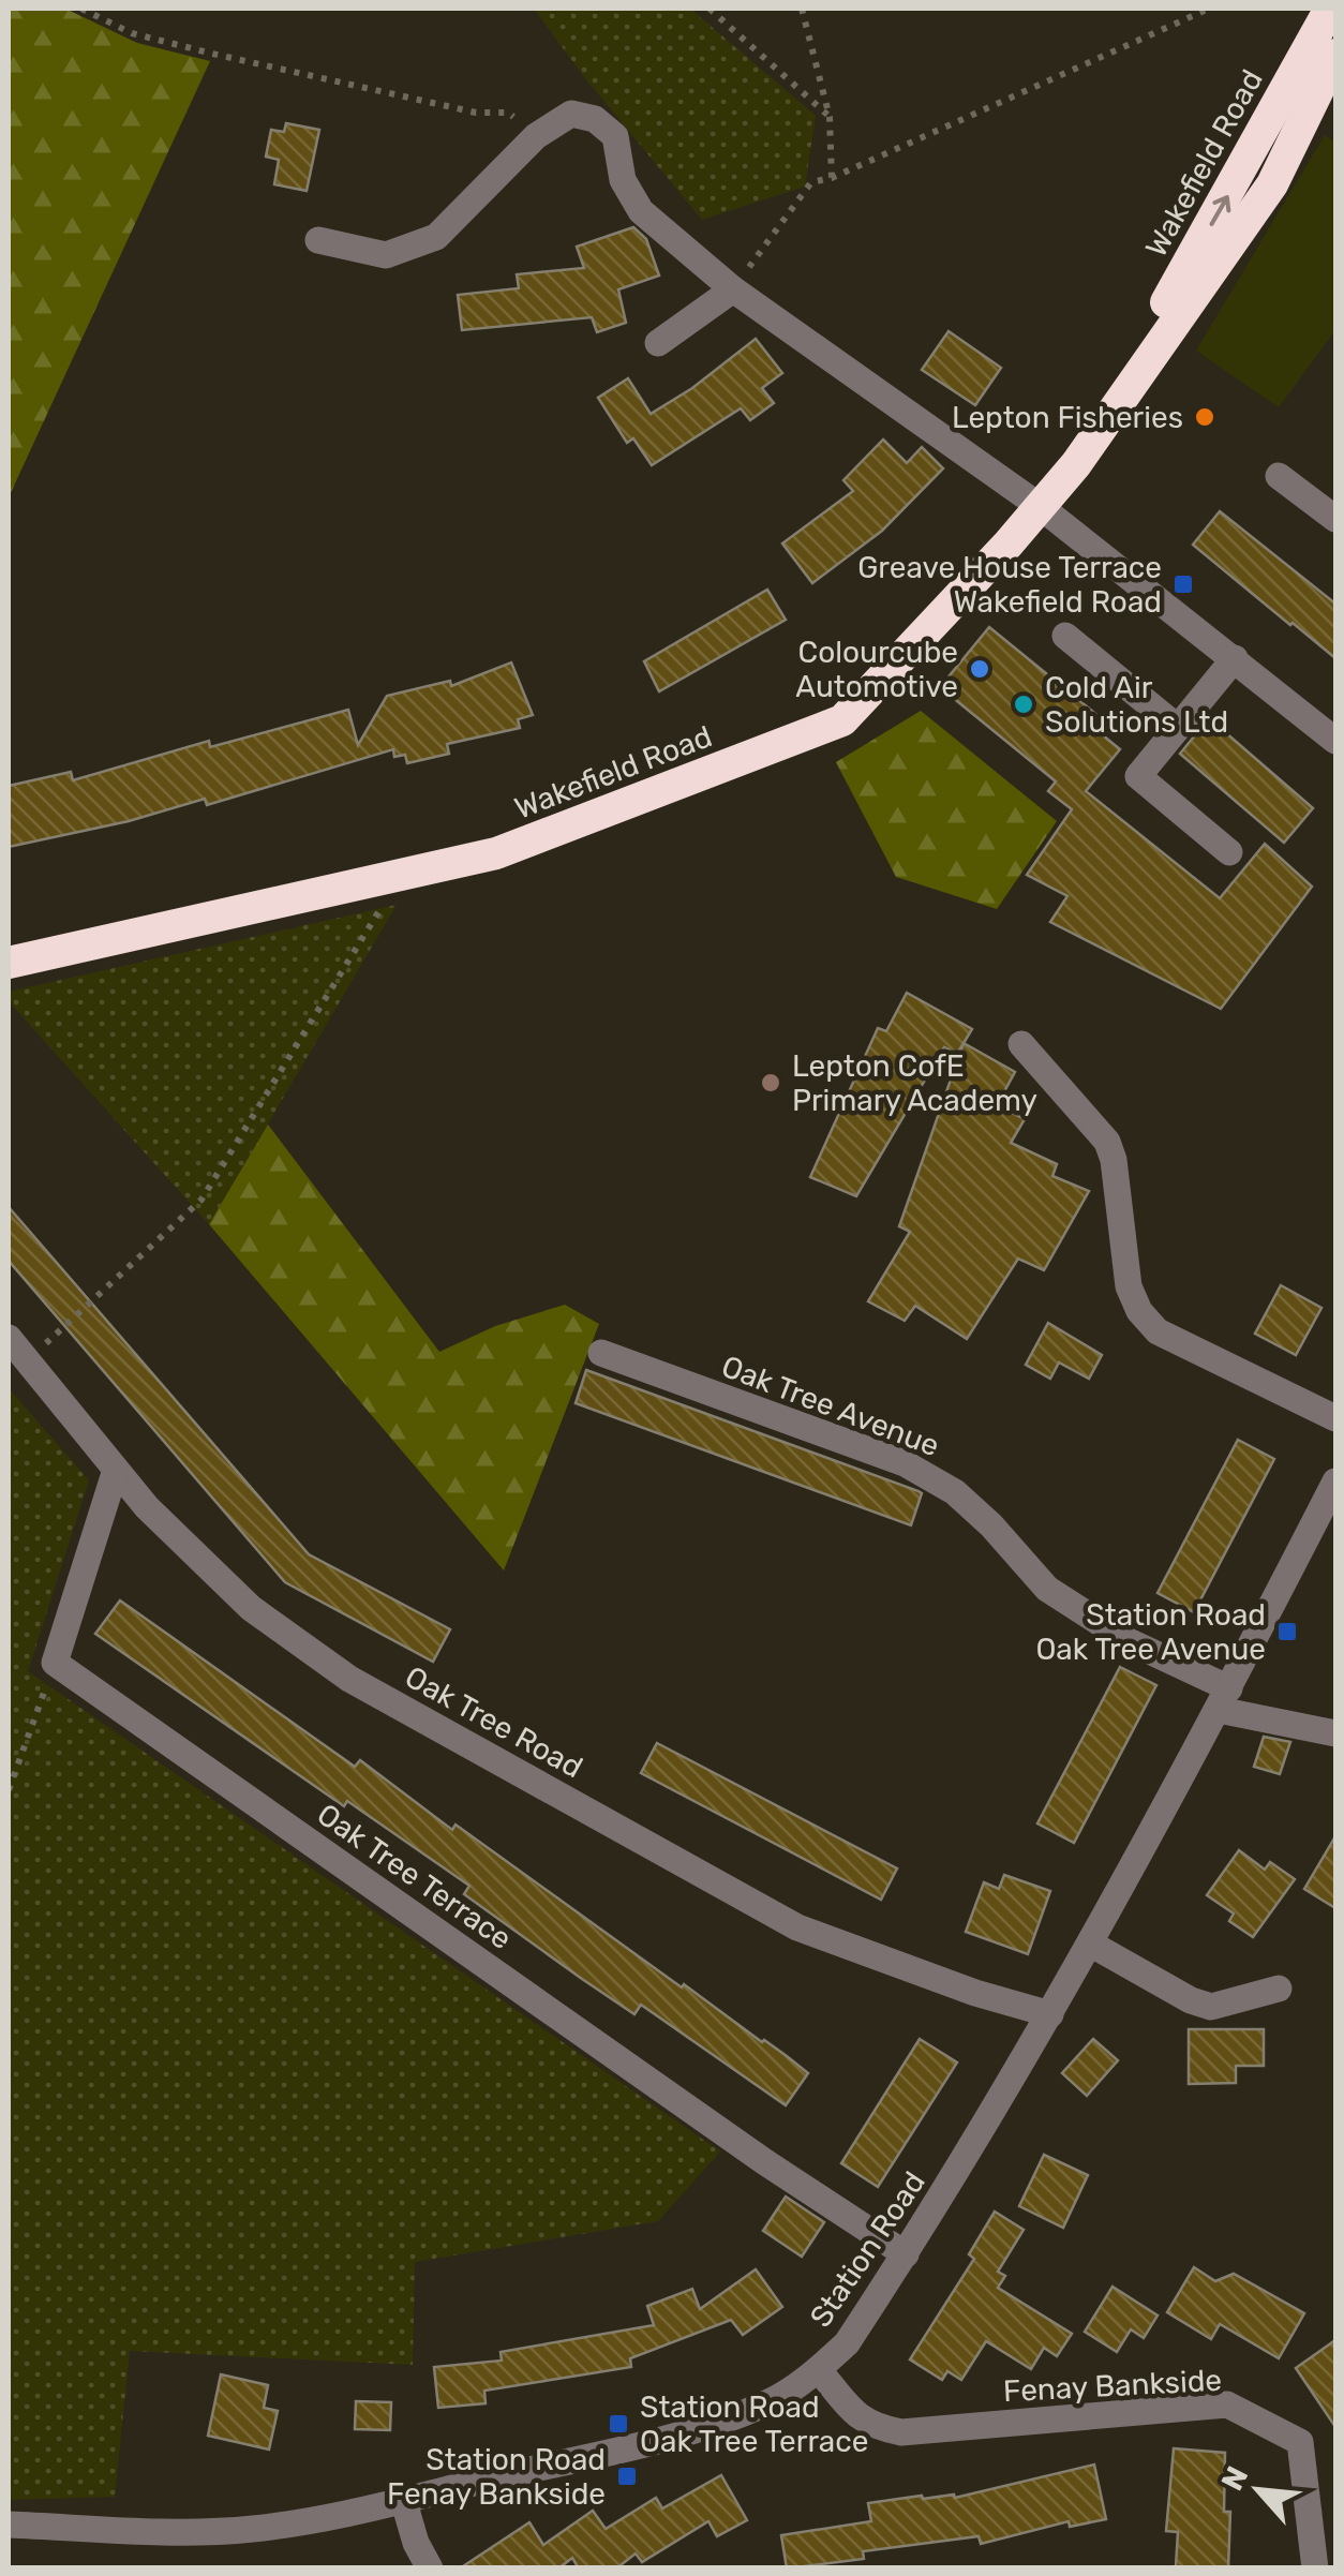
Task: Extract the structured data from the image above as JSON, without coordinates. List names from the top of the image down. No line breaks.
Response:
{"streets":{"highway":["Wakefield Road"],"street":["Oak Tree Avenue","Oak Tree Road","Oak Tree Terrace","Station Road","Fenay Bankside"]},"crossings":[["Oak Tree Avenue","Station Road"],["Oak Tree Road","Station Road"],["Oak Tree Terrace","Station Road"],["Station Road","Fenay Bankside"]],"places":{"other":["Lepton Fisheries","Colourcube Automotive","Cold Air Solutions Ltd","Lepton CofE Primary Academy"],"transit":["Greave House Terrace Wakefield Road","Station Road Oak Tree Avenue","Station Road Oak Tree Terrace","Station Road Fenay Bankside"]},"north":"top left"}
